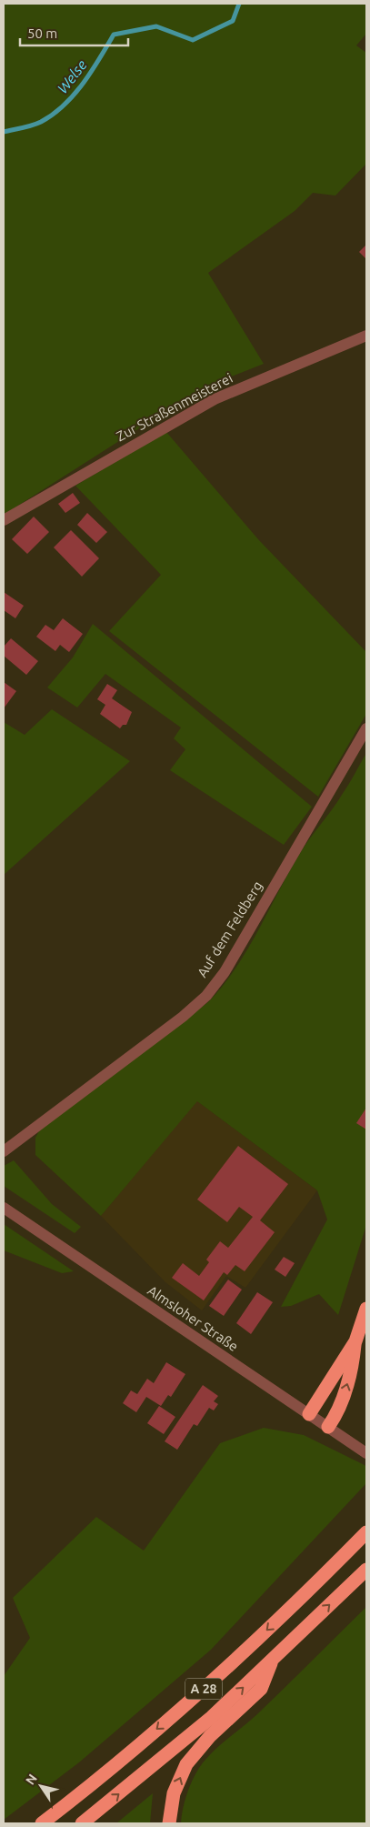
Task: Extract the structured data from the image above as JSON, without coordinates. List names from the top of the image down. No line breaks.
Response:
{"streets":{"highway":["A 28"],"street":["Zur Straßenmeisterei","Auf dem Feldberg","Almsloher Straße"]},"water":["Welse"],"scale_bar":"50 m","north":"top left"}
